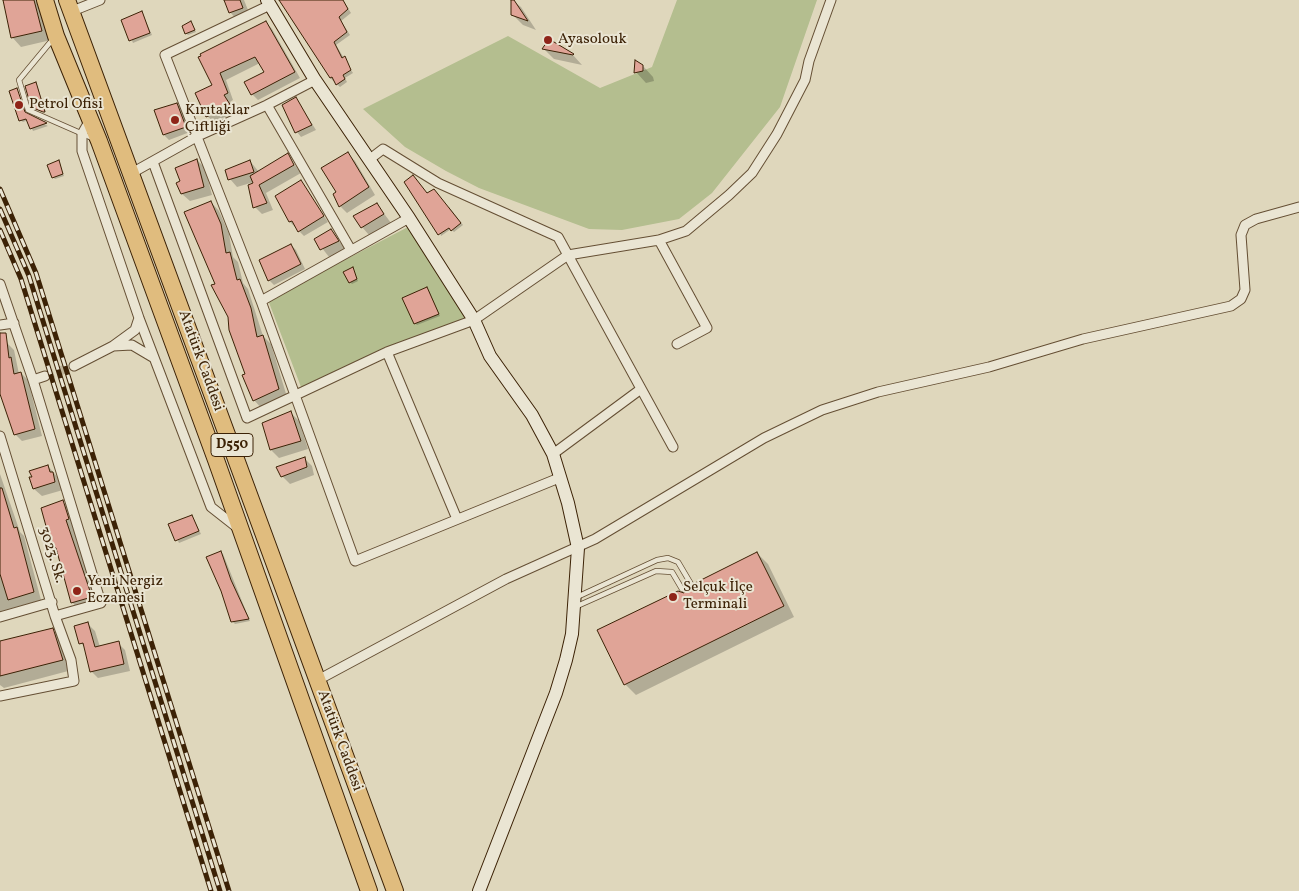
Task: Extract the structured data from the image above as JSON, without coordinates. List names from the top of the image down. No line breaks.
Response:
{"streets":{"highway":["Atatürk Caddesi","D550"],"street":["3023. Sk."]},"places":["Ayasolouk","Petrol Ofisi","Kırıtaklar Çiftliği","Yeni Nergiz Eczanesi","Selçuk İlçe Terminali"]}
